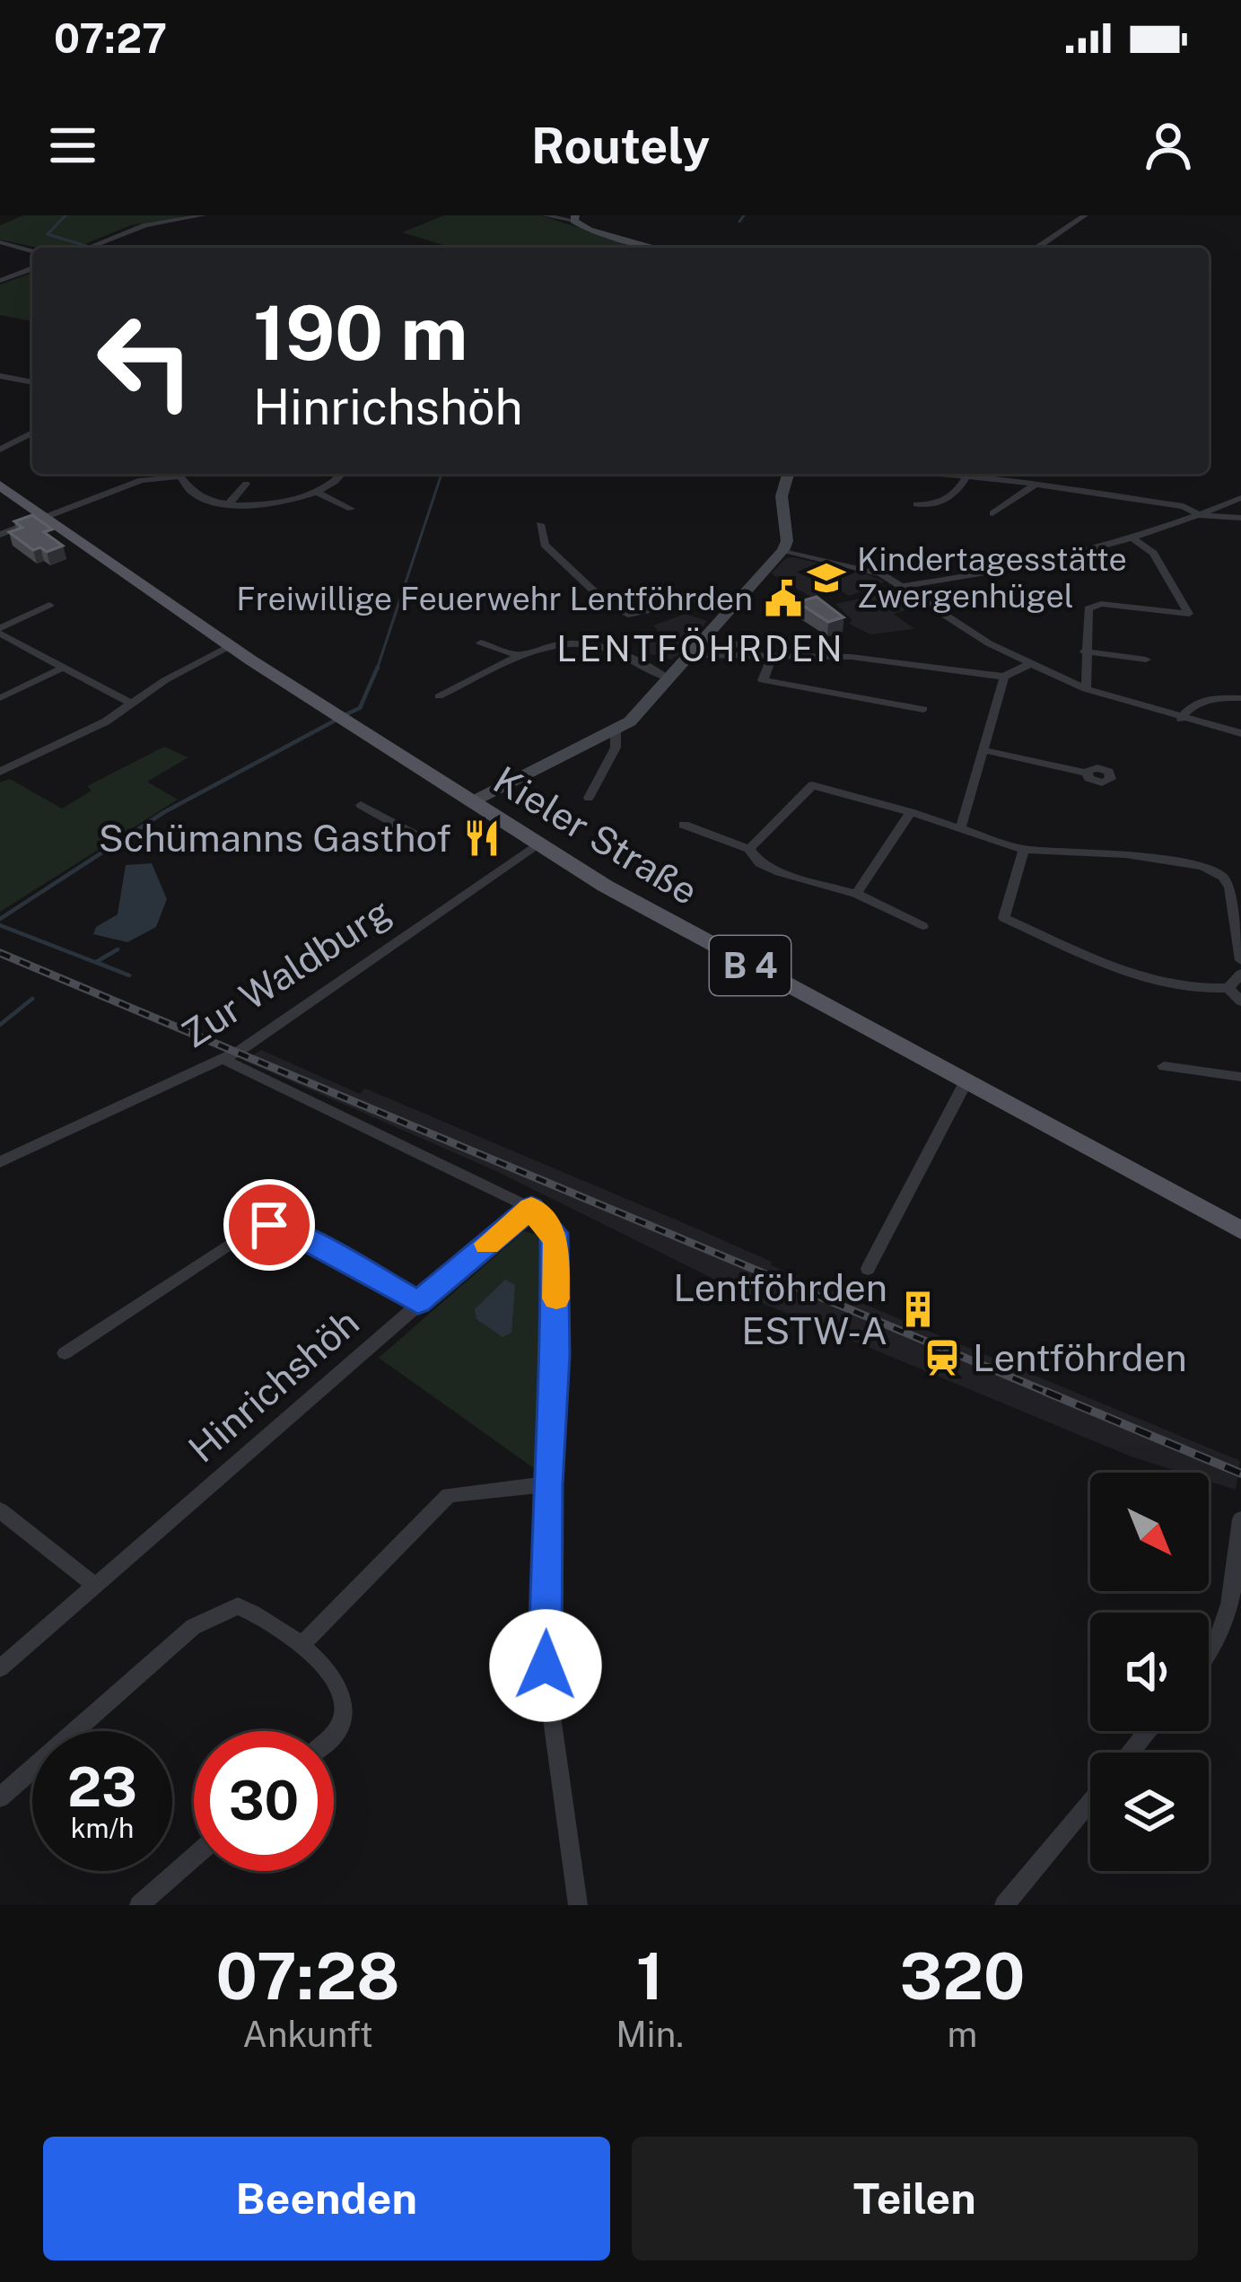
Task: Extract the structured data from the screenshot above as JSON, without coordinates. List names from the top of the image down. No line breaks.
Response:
{"streets":{"main road":["Kieler Straße","B 4"],"street":["Zur Waldburg","Hinrichshöh"]},"crossings":[["Kieler Straße","Zur Waldburg"]],"districts":["LENTFÖHRDEN"],"places":{"school or university":["Kindertagesstätte Zwergenhügel"],"public building":["Freiwillige Feuerwehr Lentföhrden"],"restaurant":["Schümanns Gasthof"],"building":["Lentföhrden ESTW-A"],"station":["Lentföhrden"]},"north":"bottom right","page":{"status":"07:27","header":"Routely","turn":["190 m","Hinrichshöh"],"speed":"23 km/h","limit":"30","eta":["07:28","Ankunft","1","Min.","320","m"],"buttons":["Beenden","Teilen"]}}
